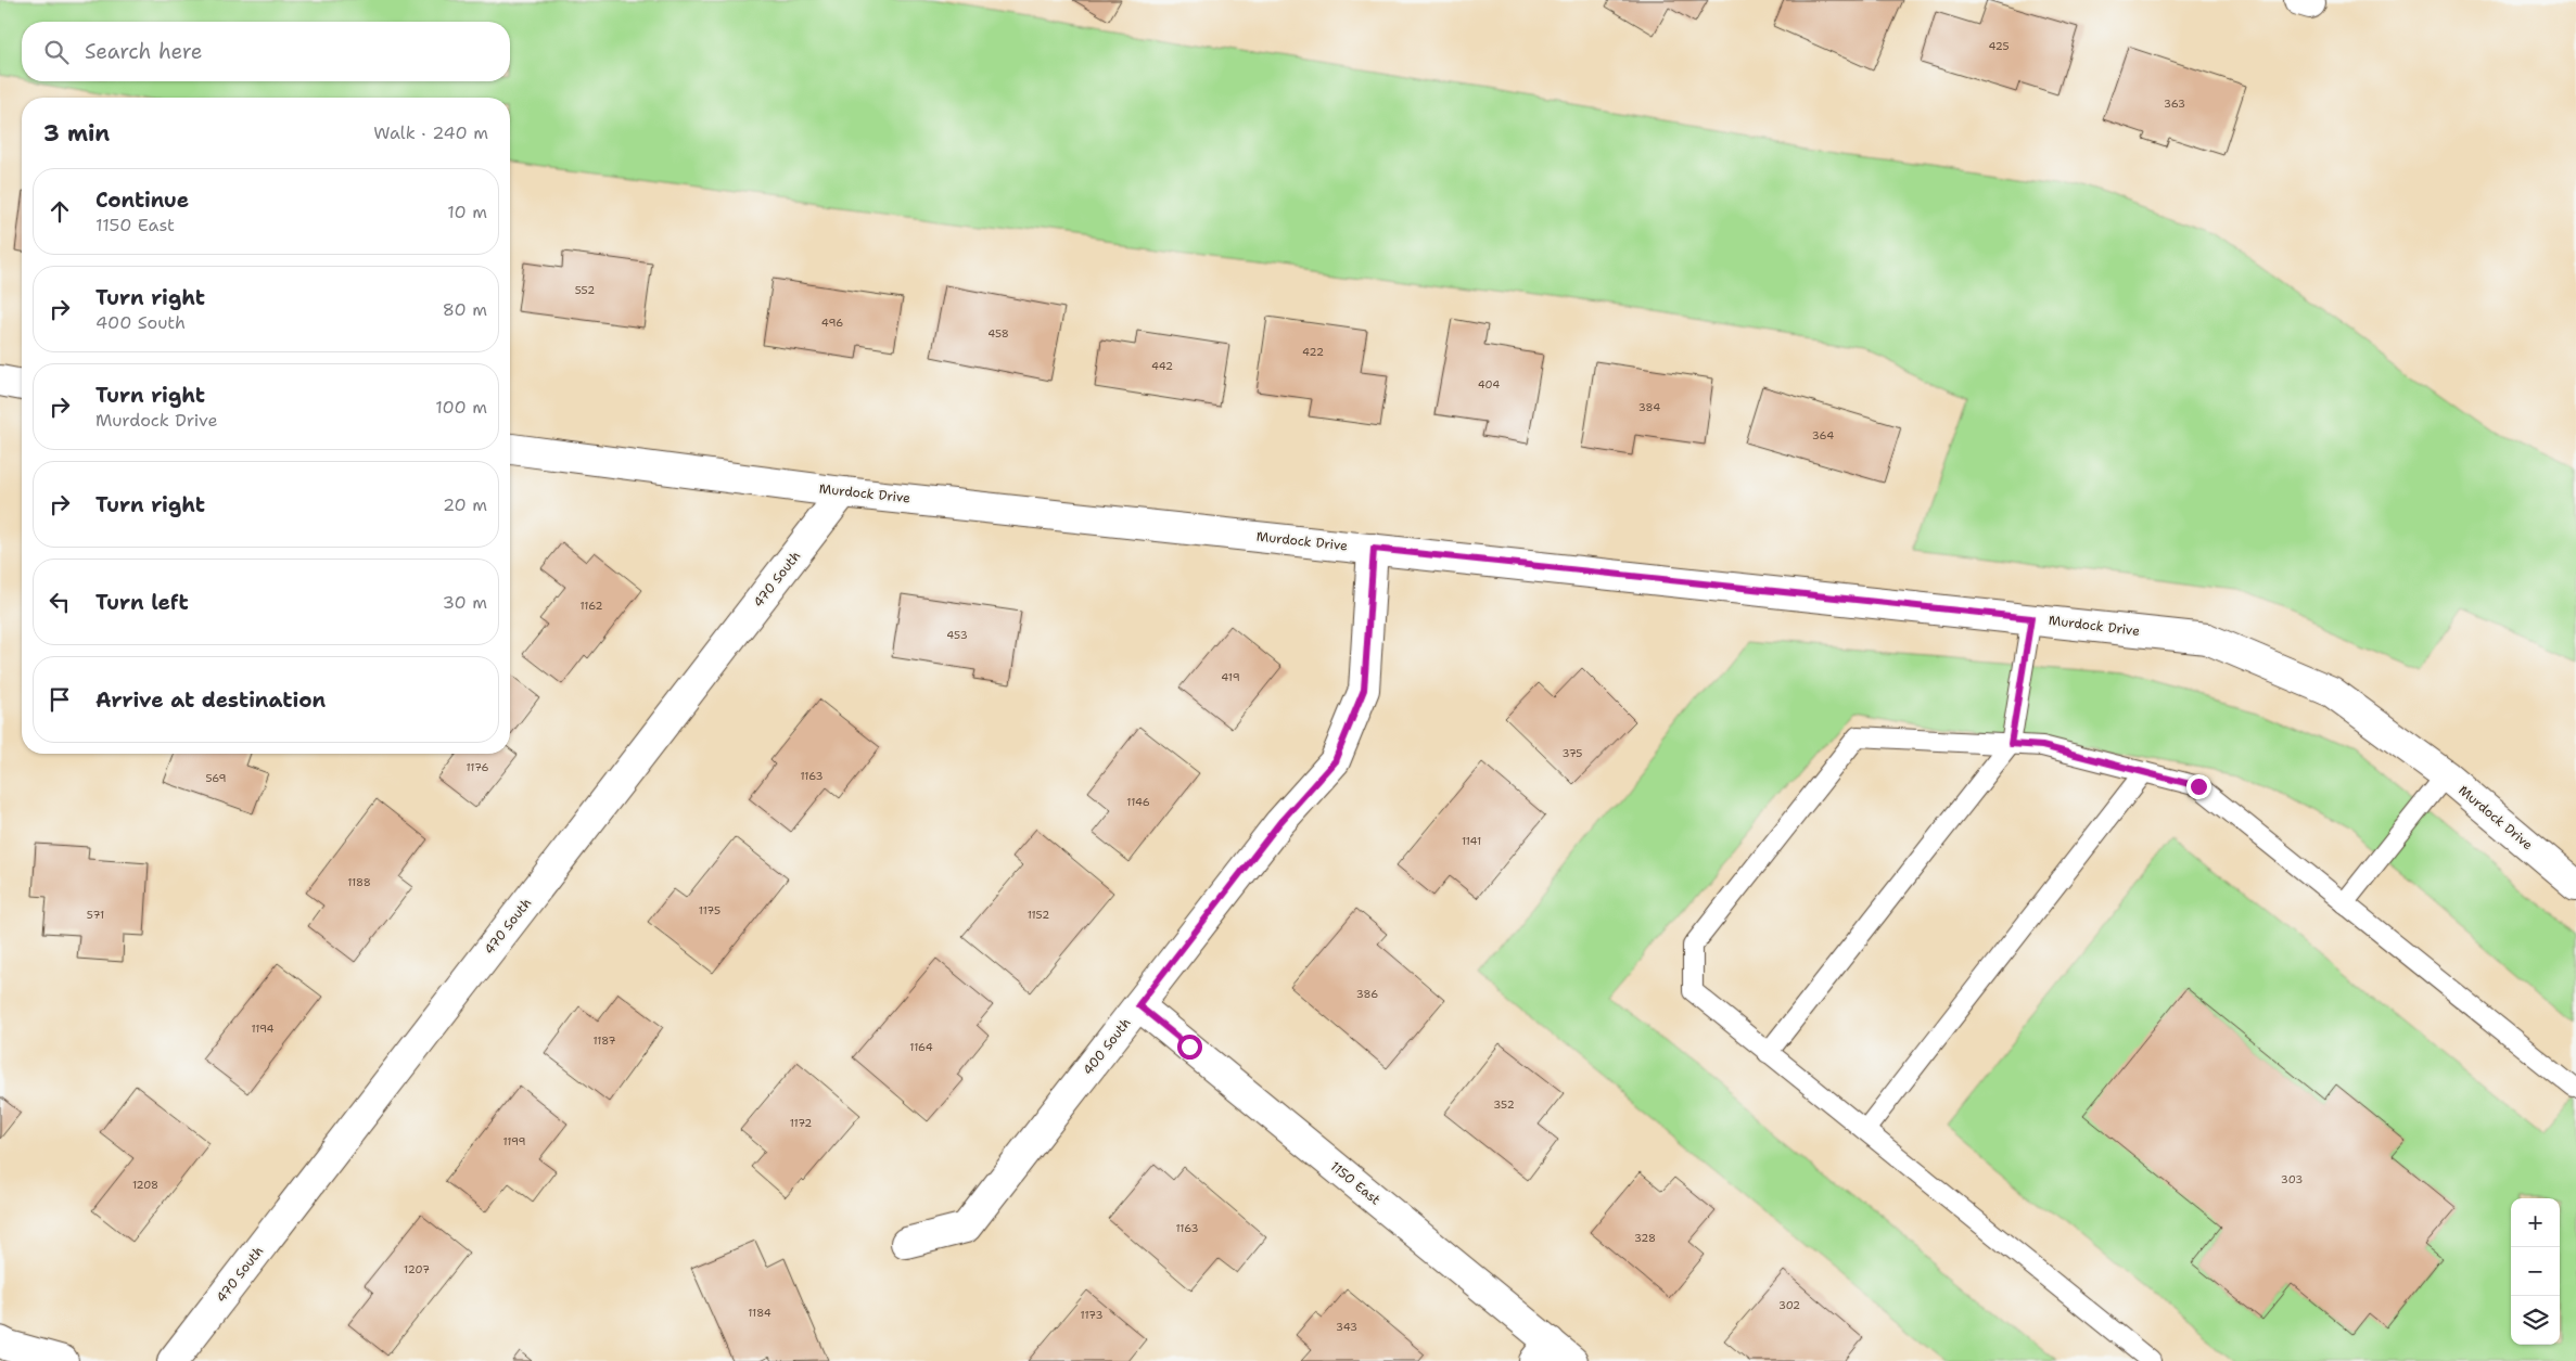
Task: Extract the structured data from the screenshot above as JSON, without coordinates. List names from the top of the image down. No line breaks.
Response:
{"streets":{"street":["Murdock Drive","470 South","400 South","1150 East"]},"crossings":[["Murdock Drive","470 South"],["Murdock Drive","400 South"],["400 South","1150 East"]],"house_numbers":["425","363","552","496","458","422","442","404","384","364","1162","453","419","375","1176","1163","569","1146","1141","1188","1175","571","1152","386","1194","1187","1164","352","1172","1199","303","1208","1163","328","1207","302","1184","1173","343"],"page":{"search":"Search here","heading":["3 min","Walk · 240 m"],"list":[["Continue","1150 East","10 m"],["Turn right","400 South","80 m"],["Turn right","Murdock Drive","100 m"],["Turn right","20 m"],["Turn left","30 m"],"Arrive at destination"],"map_buttons":["+","−"]}}
